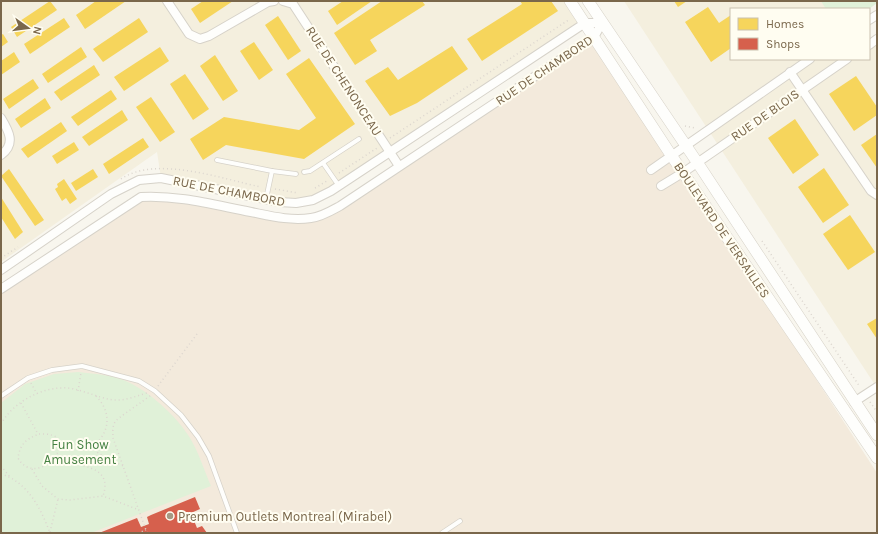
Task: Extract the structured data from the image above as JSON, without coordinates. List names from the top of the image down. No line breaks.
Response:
{"streets":{"street":["RUE DE CHAMBORD","RUE DE CHENONCEAU","RUE DE BLOIS","BOULEVARD DE VERSAILLES"]},"crossings":[["RUE DE CHAMBORD","RUE DE CHENONCEAU"],["RUE DE CHAMBORD","BOULEVARD DE VERSAILLES"],["RUE DE BLOIS","BOULEVARD DE VERSAILLES"]],"parks":["Fun Show Amusement"],"places":["Premium Outlets Montreal (Mirabel)"],"legend":["Homes","Shops"],"north":"right"}
